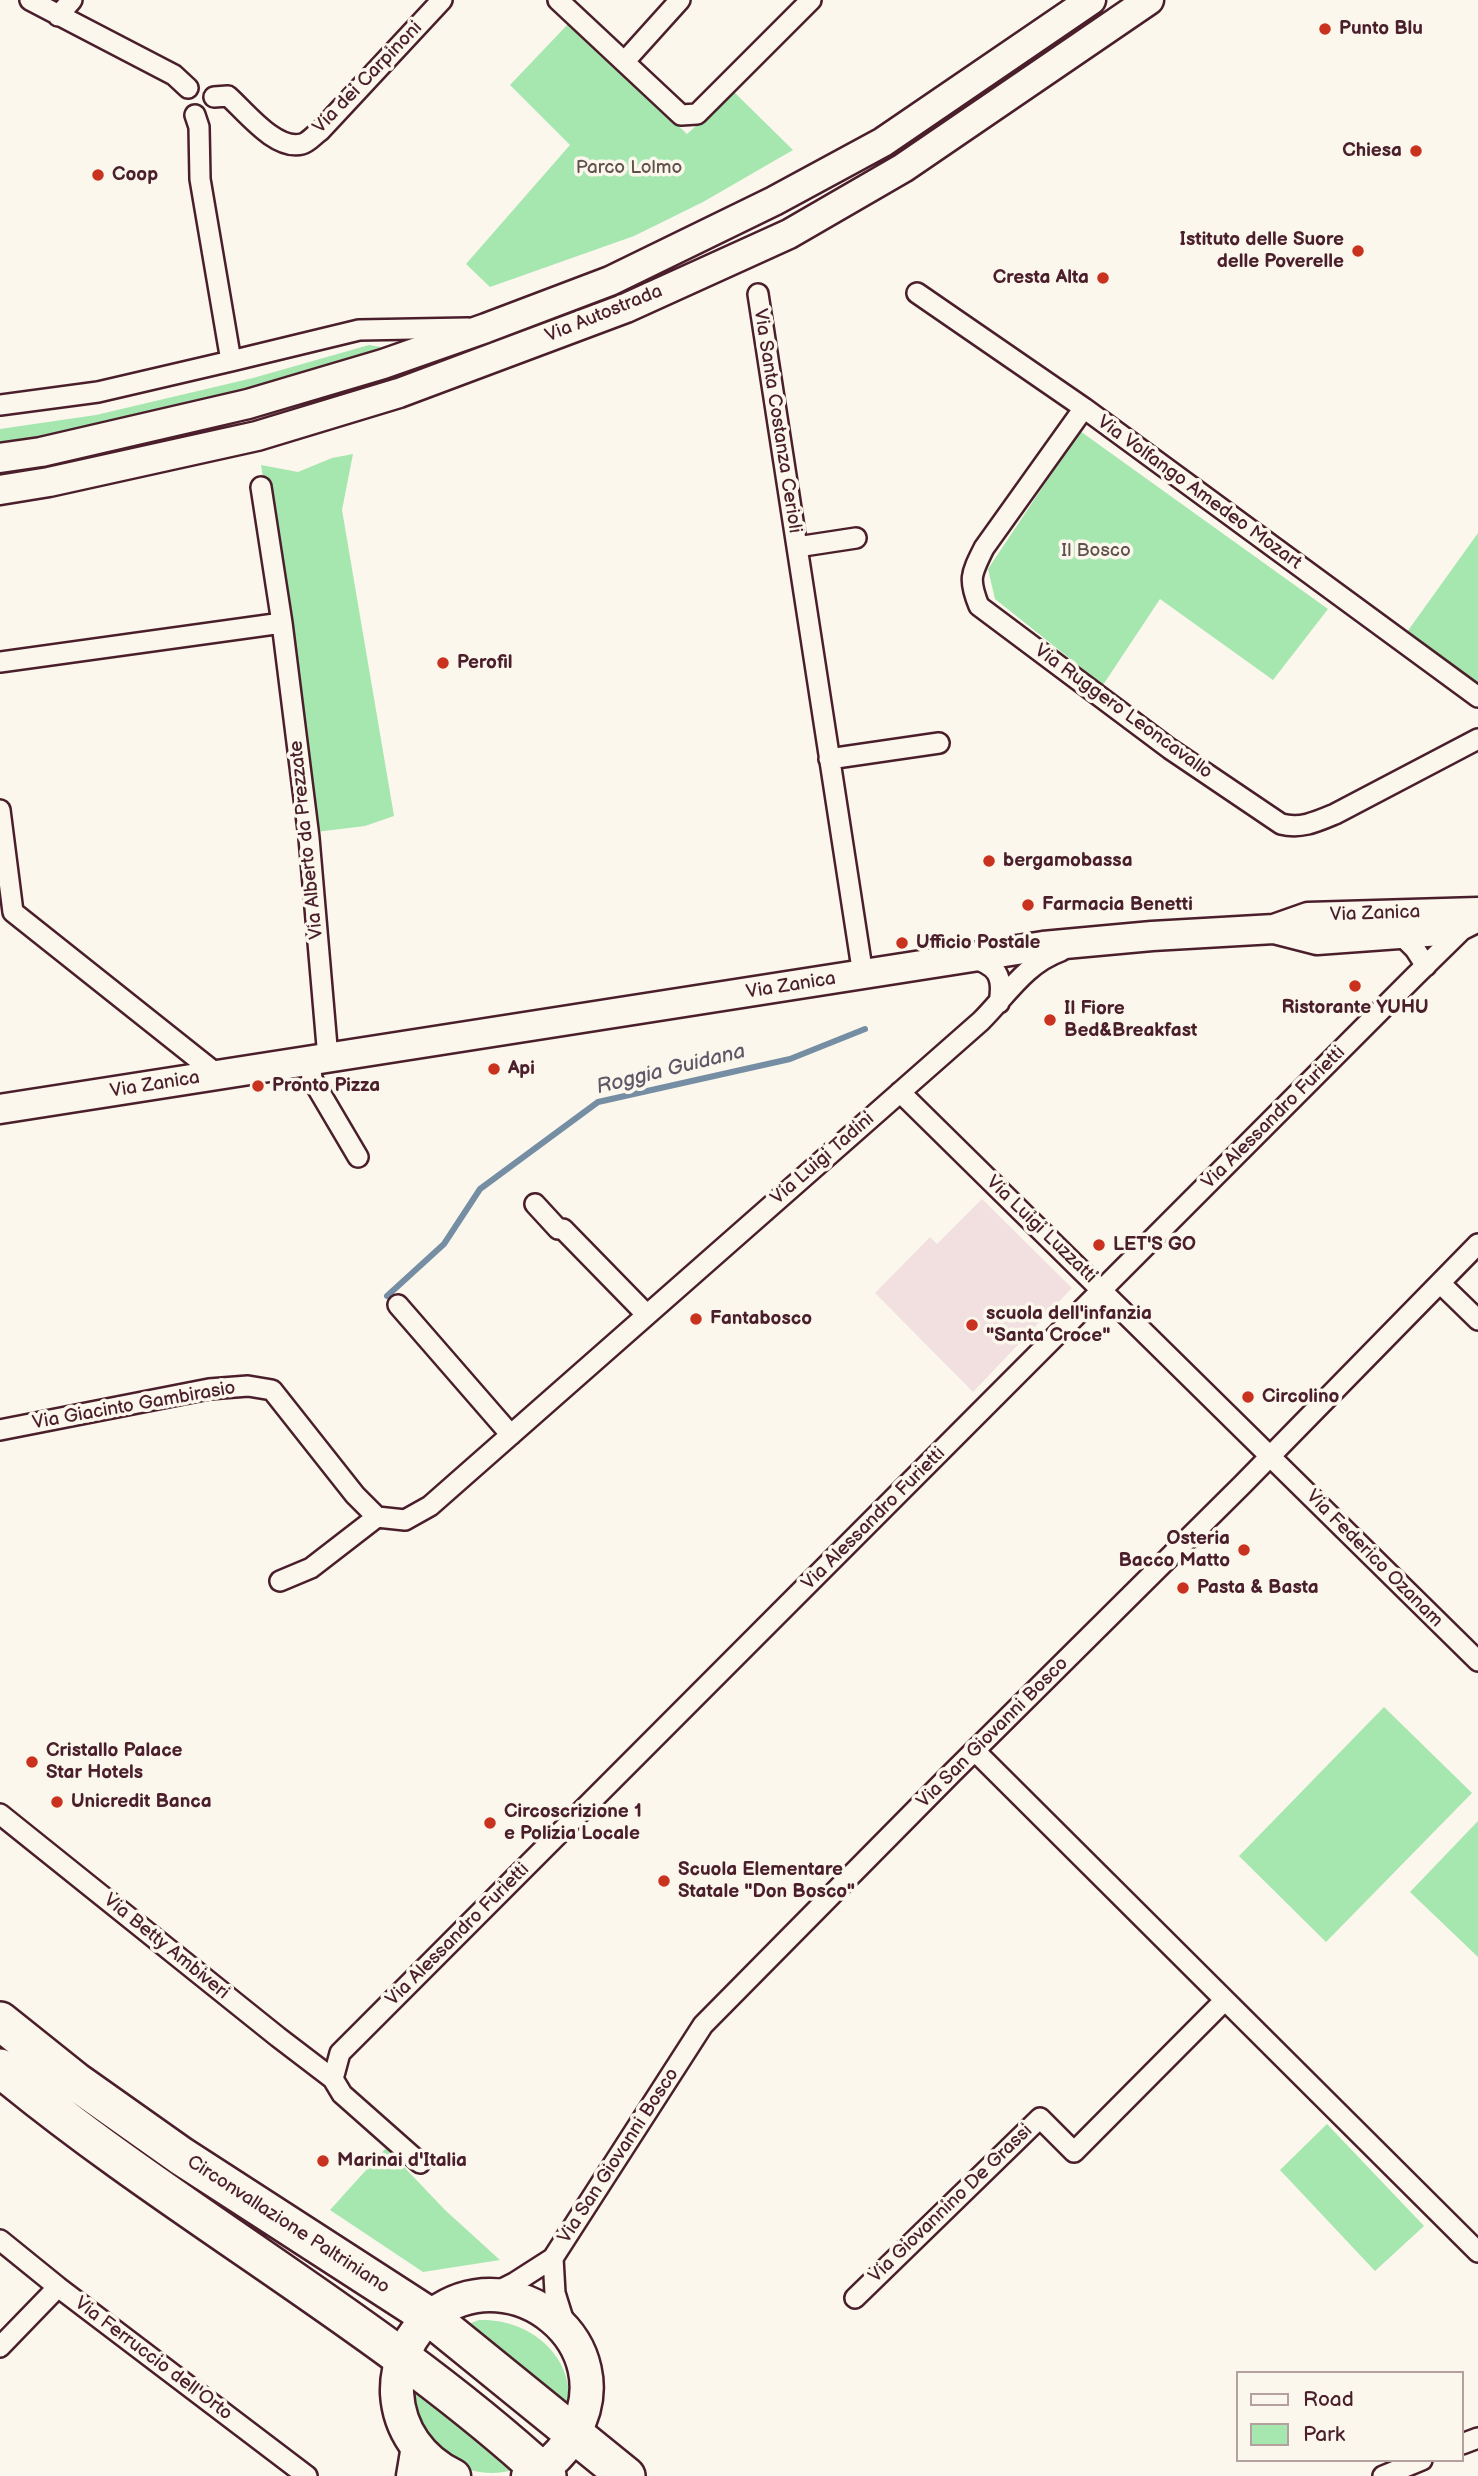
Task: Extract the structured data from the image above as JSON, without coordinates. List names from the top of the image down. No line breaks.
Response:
{"streets":{"highway":["Circonvallazione Paltriniano"],"main road":["Via Autostrada","Via Zanica","Via San Giovanni Bosco"],"street":["Via dei Carpinoni","Via Santa Costanza Cerioli","Via Volfango Amedeo Mozart","Via Ruggero Leoncavallo","Via Alberto da Prezzate","Via Alessandro Furietti","Via Luigi Tadini","Via Luigi Luzzatti","Via Giacinto Gambirasio","Via Federico Ozanam","Via Betty Ambiveri","Via Giovannino De Grassi","Via Ferruccio dell'Orto"]},"crossings":[["Via Santa Costanza Cerioli","Via Zanica"],["Via Volfango Amedeo Mozart","Via Ruggero Leoncavallo"],["Via Alberto da Prezzate","Via Zanica"],["Via Zanica","Via Alessandro Furietti"],["Via Zanica","Via Luigi Tadini"],["Via Alessandro Furietti","Via Luigi Luzzatti"],["Via Alessandro Furietti","Via Betty Ambiveri"],["Via Luigi Tadini","Via Luigi Luzzatti"],["Via Luigi Tadini","Via Giacinto Gambirasio"],["Via Luigi Luzzatti","Via Federico Ozanam"],["Via Luigi Luzzatti","Via San Giovanni Bosco"],["Via Federico Ozanam","Via San Giovanni Bosco"],["Via San Giovanni Bosco","Circonvallazione Paltriniano"]],"water":["Roggia Guidana"],"parks":["Parco Lolmo","Il Bosco"],"places":["Punto Blu","Chiesa","Coop","Istituto delle Suore delle Poverelle","Cresta Alta","Perofil","bergamobassa","Farmacia Benetti","Ufficio Postale","Ristorante YUHU","Il Fiore Bed&Breakfast","Api","Pronto Pizza","LET'S GO","Fantabosco","scuola dell'infanzia \"Santa Croce\"","Circolino","Osteria Bacco Matto","Pasta & Basta","Cristallo Palace Star Hotels","Unicredit Banca","Circoscrizione 1 e Polizia Locale","Scuola Elementare Statale \"Don Bosco\"","Marinai d'Italia"],"legend":["Road","Park"]}
